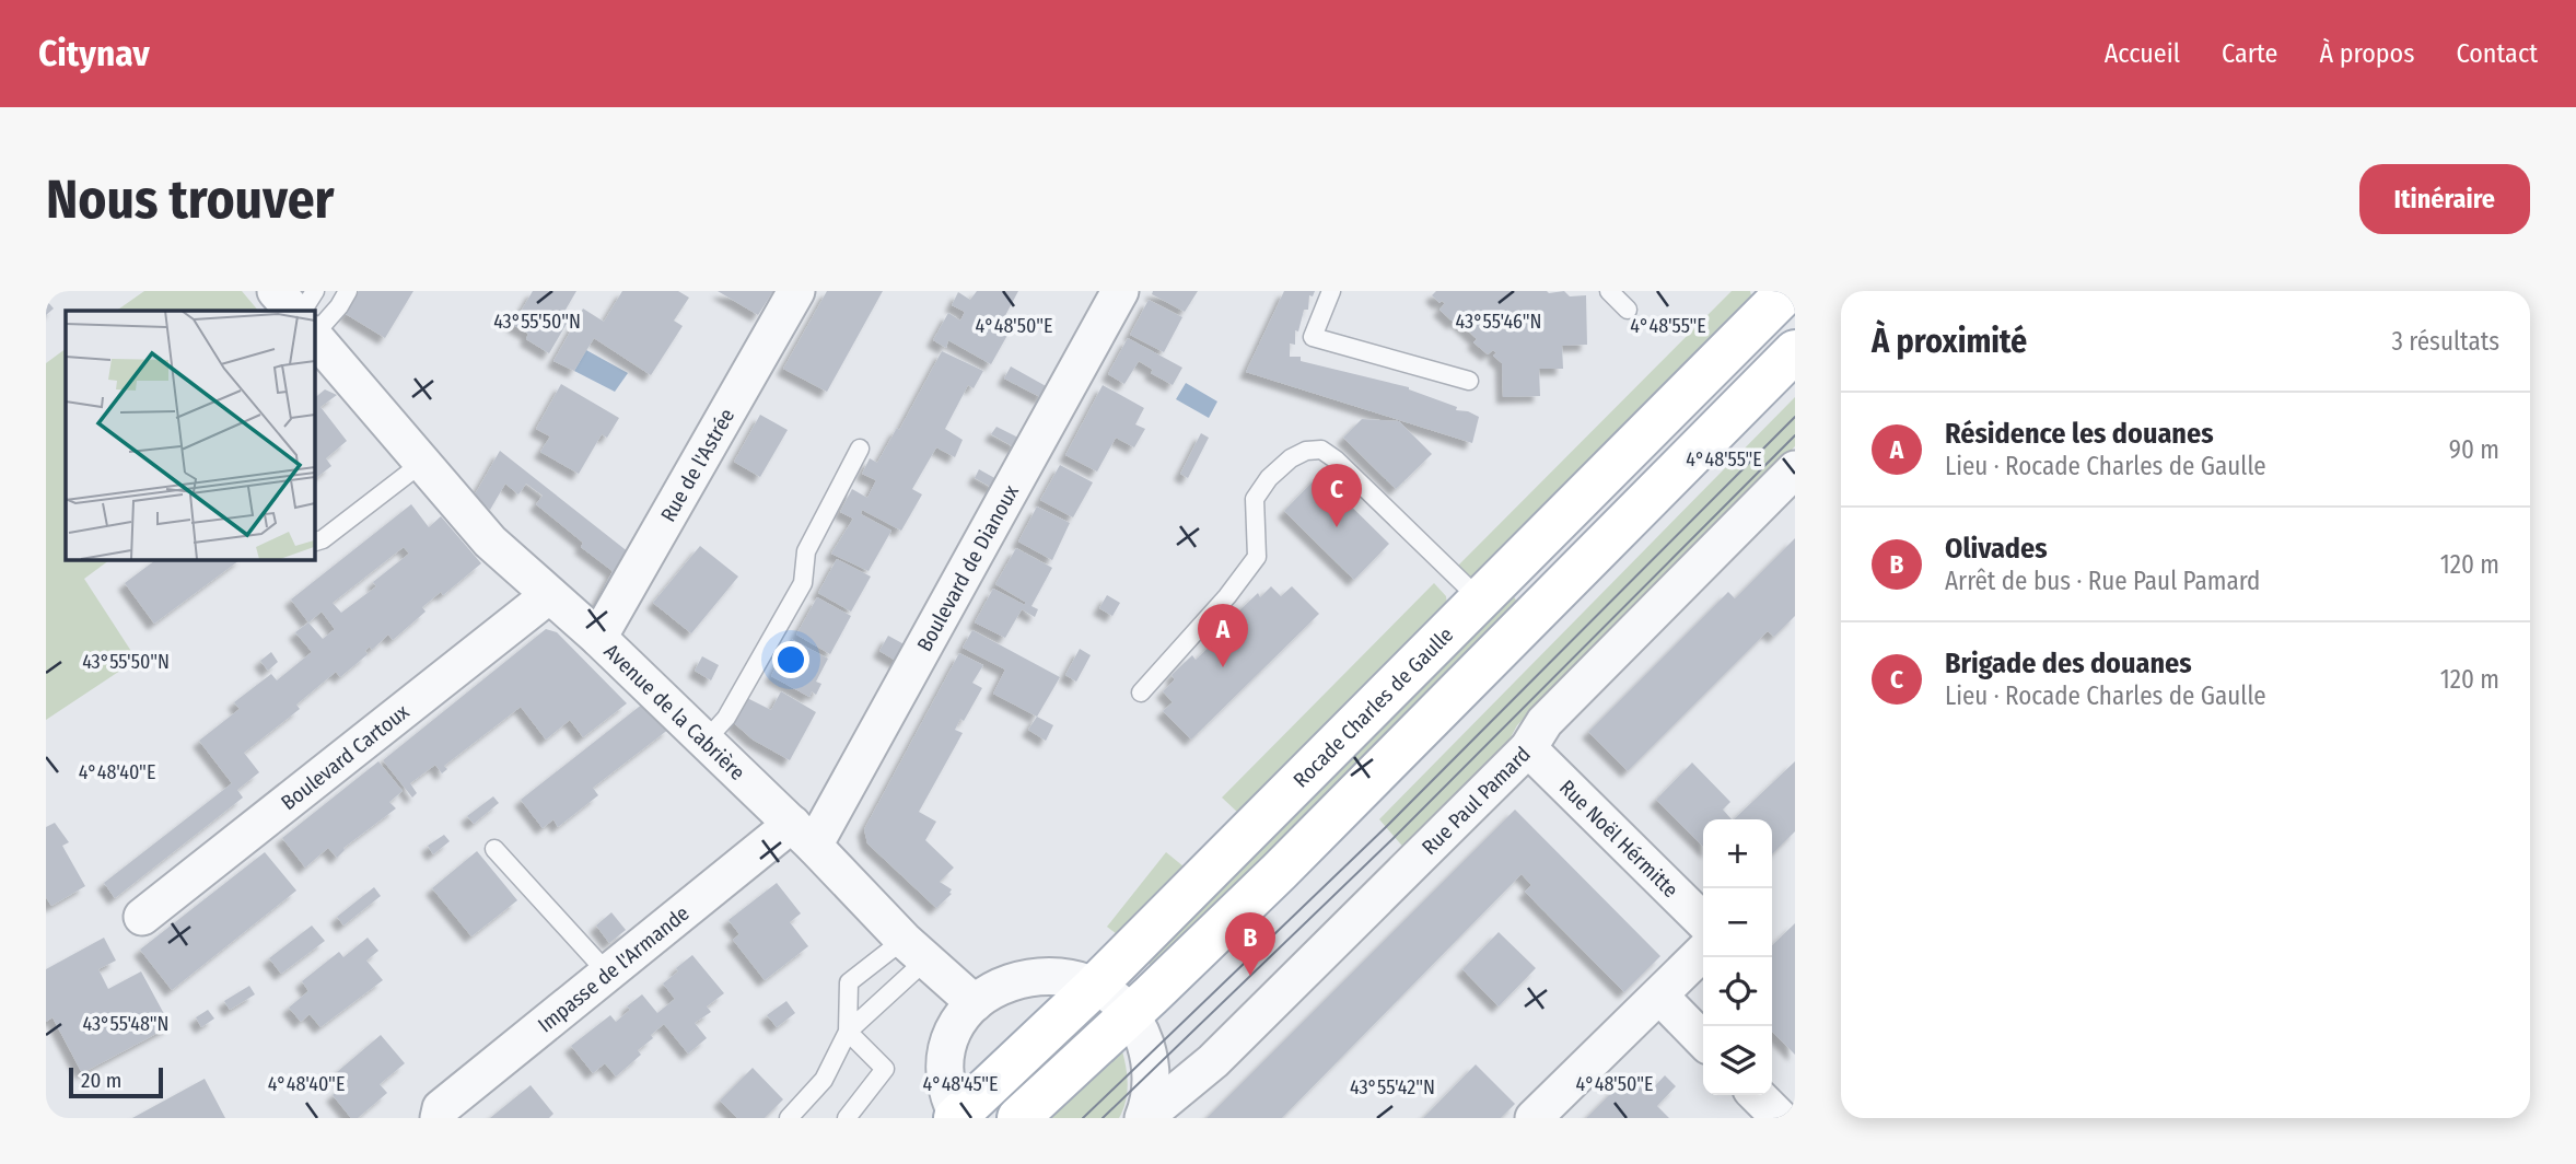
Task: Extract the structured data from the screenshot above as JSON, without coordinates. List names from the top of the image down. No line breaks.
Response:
{"streets":{"main road":["Rocade Charles de Gaulle"],"street":["Rue de l'Astrée","Boulevard de Dianoux","Avenue de la Cabrière","Boulevard Cartoux","Rue Paul Pamard","Rue Noël Hérmitte","Impasse de l'Armande"]},"crossings":[["Rue de l'Astrée","Avenue de la Cabrière"],["Boulevard de Dianoux","Avenue de la Cabrière"],["Boulevard de Dianoux","Impasse de l'Armande"],["Avenue de la Cabrière","Boulevard Cartoux"],["Avenue de la Cabrière","Impasse de l'Armande"],["Rue Paul Pamard","Rue Noël Hérmitte"]],"scale_bar":"20 m","page":{"header":"Citynav","nav":["Accueil","Carte","À propos","Contact"],"buttons":"Itinéraire","title":"Nous trouver","heading":["À proximité","3 résultats"],"list":[{"mark":"A","name":"Résidence les douanes","note":"Lieu · Rocade Charles de Gaulle","value":"90 m"},{"mark":"B","name":"Olivades","note":"Arrêt de bus · Rue Paul Pamard","value":"120 m"},{"mark":"C","name":"Brigade des douanes","note":"Lieu · Rocade Charles de Gaulle","value":"120 m"}],"pins":["C","A","B"],"map_buttons":["+","−"],"scale":"20 m"},"coordinates":["43°55'50\"N","43°55'46\"N","4°48'50\"E","4°48'55\"E","4°48'40\"E","43°55'48\"N","4°48'45\"E","43°55'42\"N"]}
